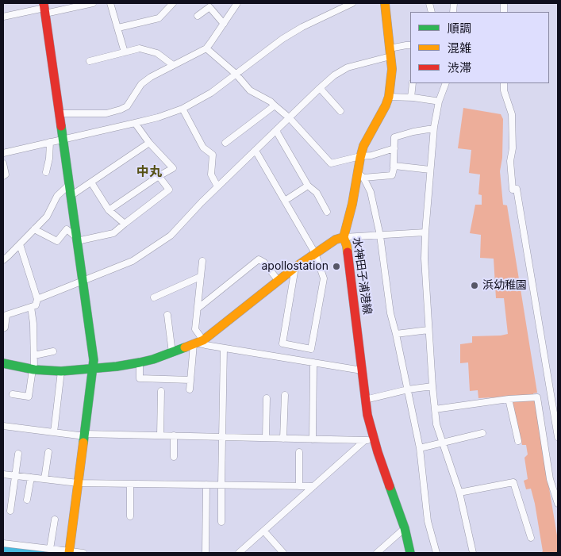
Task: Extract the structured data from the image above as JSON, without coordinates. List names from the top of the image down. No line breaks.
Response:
{"streets":{"street":["水神田子浦港線"]},"districts":["中丸"],"places":["apollostation","浜幼稚園"],"legend":["順調","混雑","渋滞"]}
